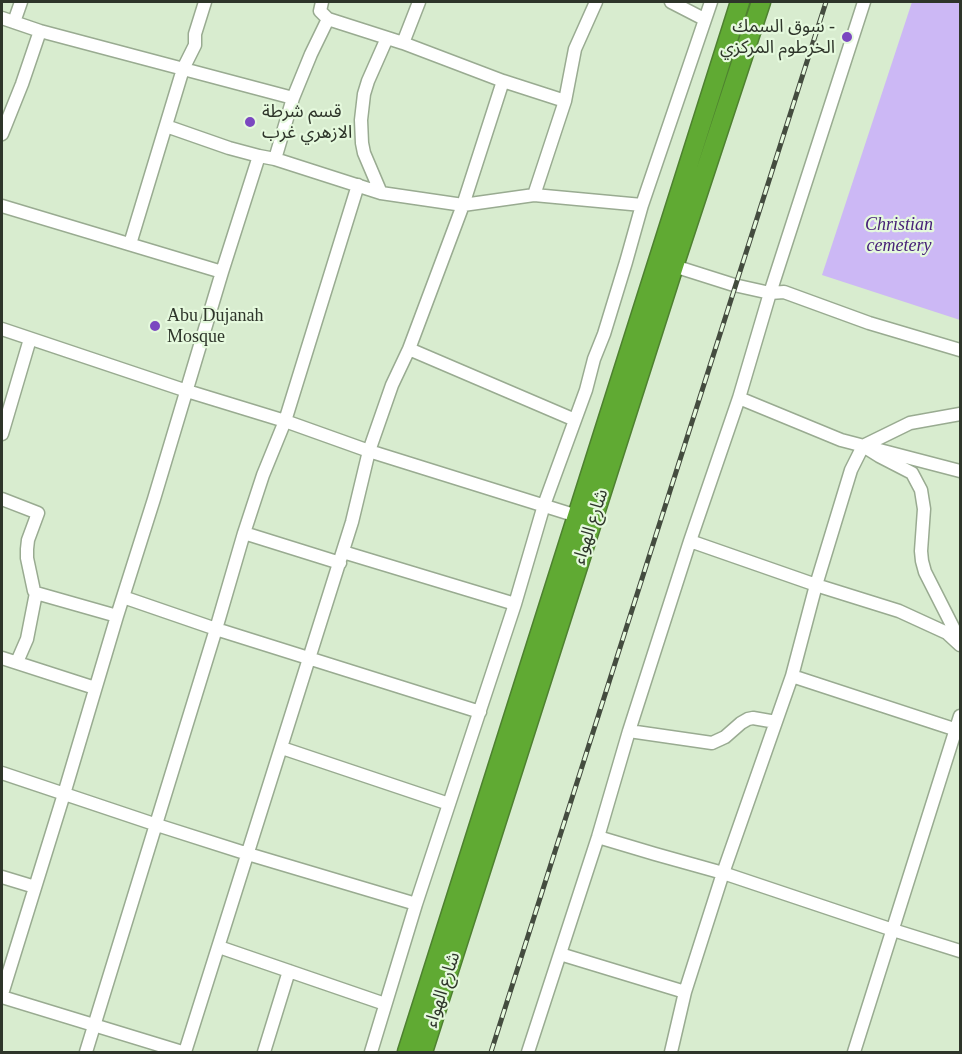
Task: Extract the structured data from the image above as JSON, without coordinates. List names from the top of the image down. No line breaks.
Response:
{"streets":{"highway":["شارع الهواء"]},"parks":["Christian cemetery"],"places":["سوق السمك - الخرطوم المركزي","قسم شرطة الازهري غرب","Abu Dujanah Mosque"]}
